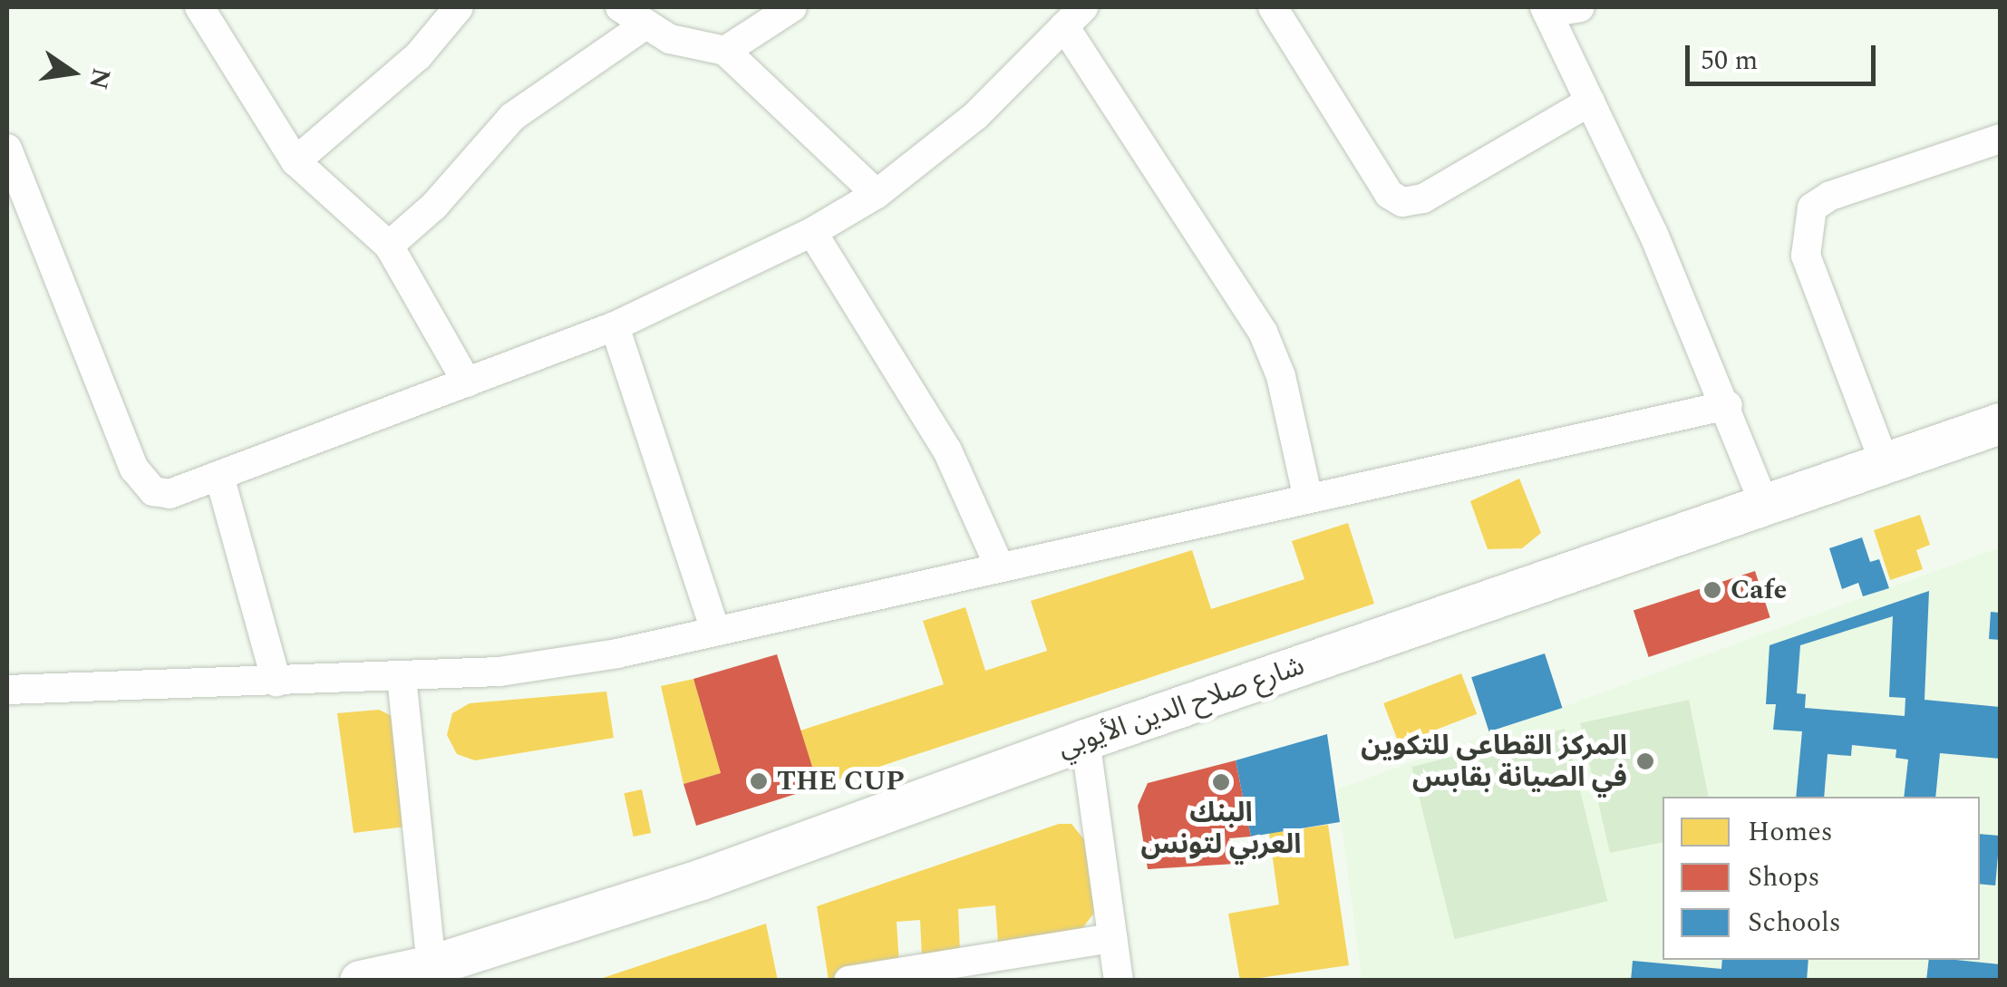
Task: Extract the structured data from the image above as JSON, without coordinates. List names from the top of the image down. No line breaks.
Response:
{"streets":{"main road":["شارع صلاح الدين الأيوبي"]},"places":["Cafe","المركز القطاعى للتكوين في الصيانة بقابس","THE CUP","البنك العربي لتونس"],"legend":["Homes","Shops","Schools"],"scale_bar":"50 m","north":"right"}
